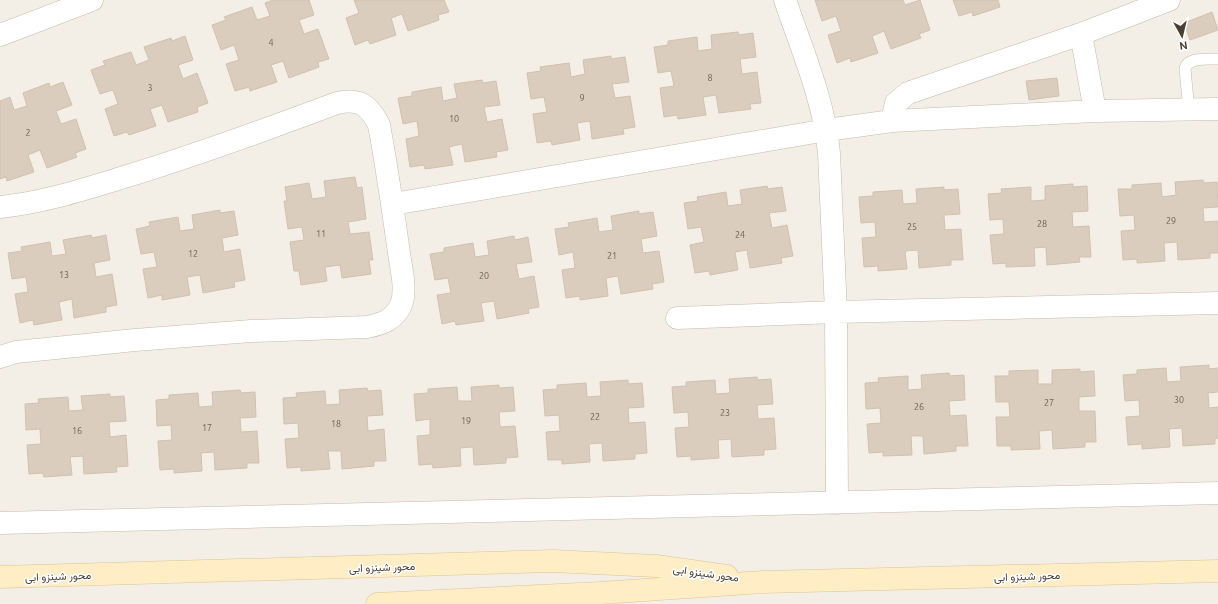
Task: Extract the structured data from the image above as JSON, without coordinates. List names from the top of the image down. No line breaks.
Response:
{"streets":{"main road":["محور شينزو ابى"]},"house_numbers":["4","8","3","9","10","2","29","28","25","11","24","12","21","13","20","30","27","26","23","22","19","18","17","16"],"north":"bottom"}
